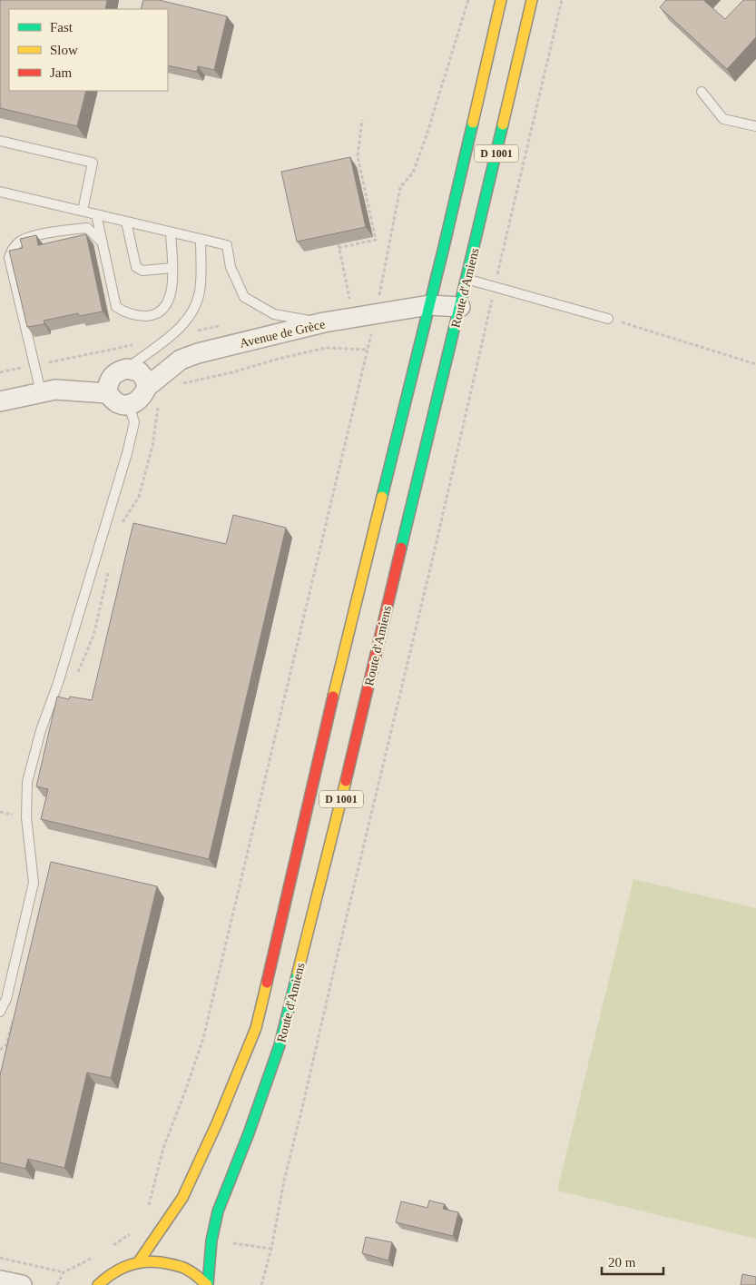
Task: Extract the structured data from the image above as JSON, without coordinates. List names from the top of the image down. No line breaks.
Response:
{"streets":{"main road":["D 1001","Route d'Amiens"],"street":["Avenue de Grèce"]},"crossings":[["D 1001","Avenue de Grèce"],["Route d'Amiens","Avenue de Grèce"]],"legend":["Fast","Slow","Jam"],"scale_bar":"20 m"}
